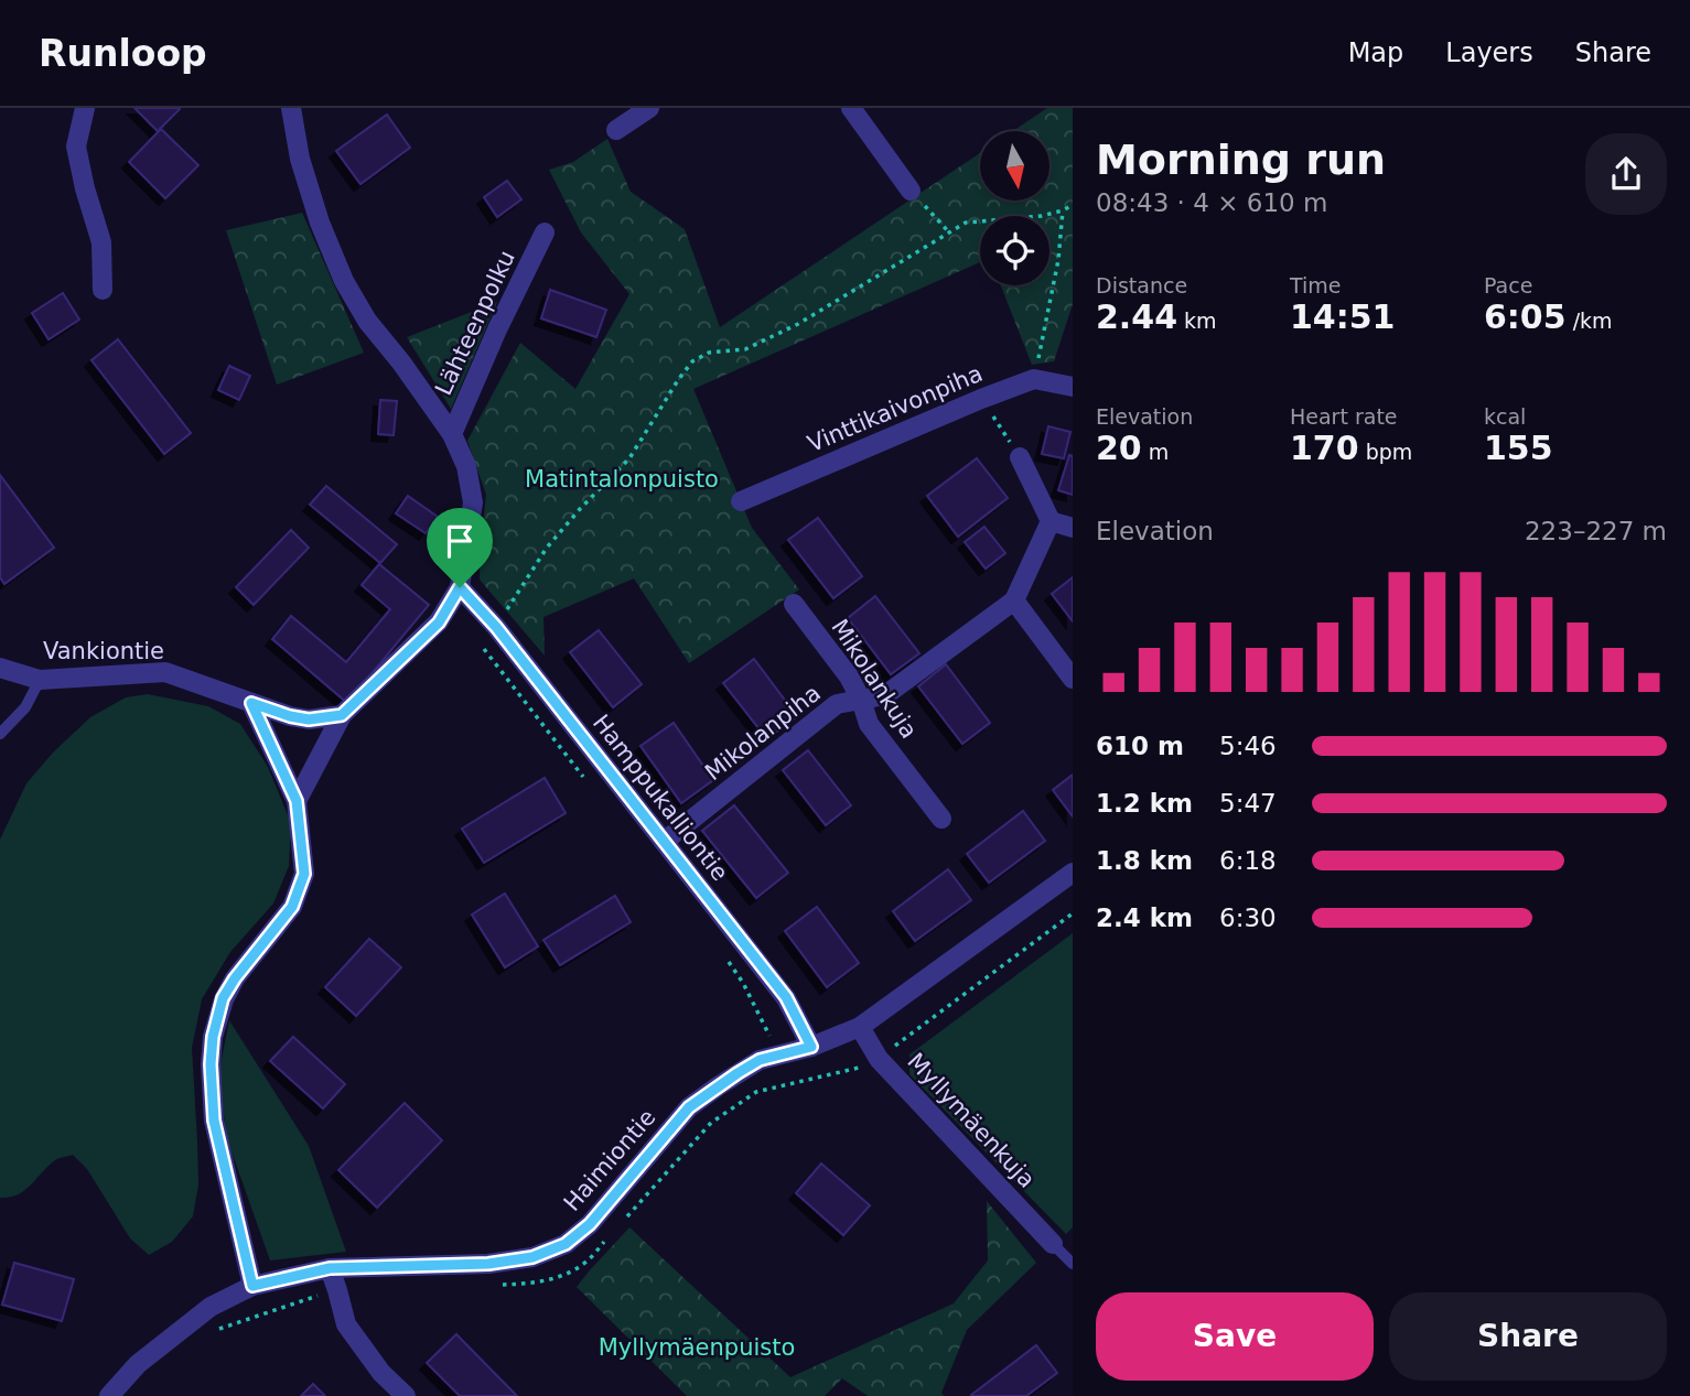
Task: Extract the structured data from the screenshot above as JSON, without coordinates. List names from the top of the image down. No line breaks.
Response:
{"streets":{"street":["Lähteenpolku","Vinttikaivonpiha","Vankiontie","Mikolankuja","Mikolanpiha","Hamppukalliontie","Myllymäenkuja","Haimiontie"]},"crossings":[["Mikolankuja","Mikolanpiha"],["Mikolanpiha","Hamppukalliontie"],["Hamppukalliontie","Haimiontie"],["Myllymäenkuja","Haimiontie"]],"parks":["Matintalonpuisto","Myllymäenpuisto"],"north":"bottom","page":{"header":"Runloop","nav":["Map","Layers","Share"],"heading":["Morning run","08:43 · 4 × 610 m"],"stats":[["Distance","2.44 km"],["Time","14:51"],["Pace","6:05 /km"],["Elevation","20 m"],["Heart rate","170 bpm"],["kcal","155"]],"chart":["Elevation","223–227 m"],"list":[{"name":"610 m","note":"5:46"},{"name":"1.2 km","note":"5:47"},{"name":"1.8 km","note":"6:18"},{"name":"2.4 km","note":"6:30"}],"buttons":["Save","Share"]}}
